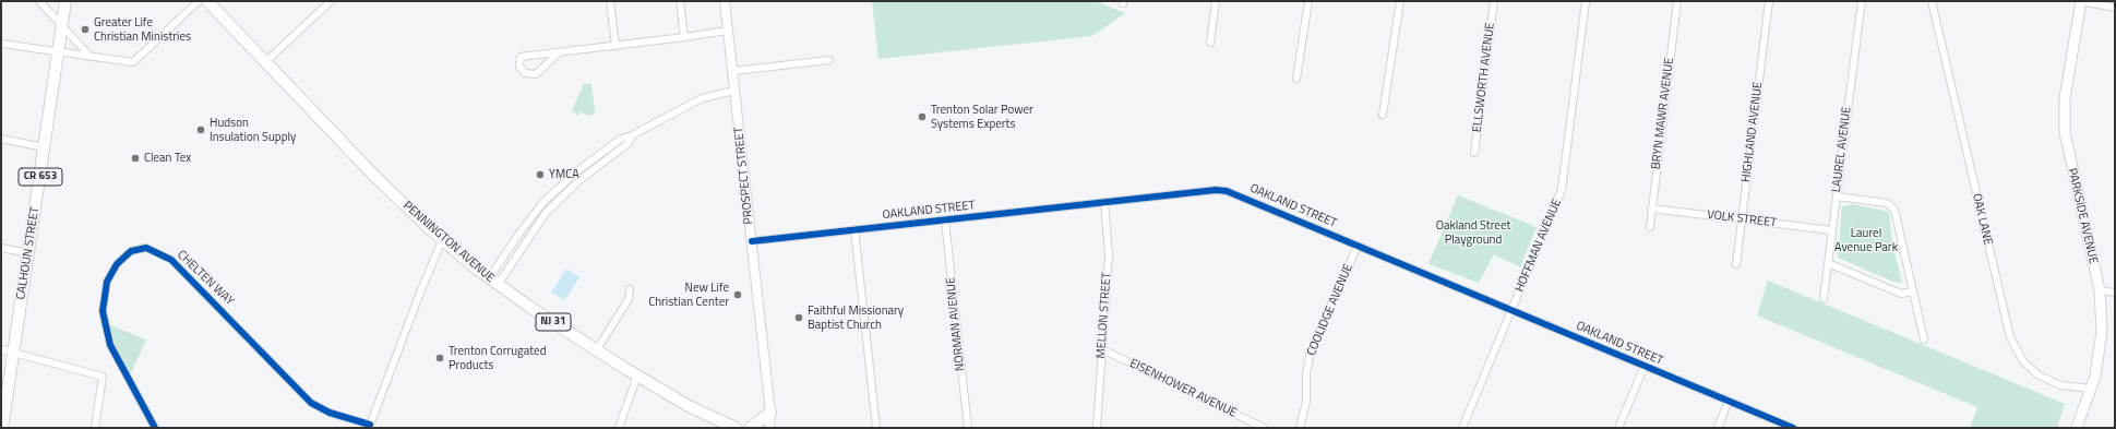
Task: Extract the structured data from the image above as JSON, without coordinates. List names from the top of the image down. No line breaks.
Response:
{"streets":{"main road":["CR 653","PARKSIDE AVENUE","PENNINGTON AVENUE","CALHOUN STREET","NJ 31"],"street":["ELLSWORTH AVENUE","BRYN MAWR AVENUE","HIGHLAND AVENUE","LAUREL AVENUE","PROSPECT STREET","OAKLAND STREET","VOLK STREET","OAK LANE","HOFFMAN AVENUE","CHELTEN WAY","COOLIDGE AVENUE","MELLON STREET","NORMAN AVENUE","EISENHOWER AVENUE"]},"crossings":[["BRYN MAWR AVENUE","VOLK STREET"],["HIGHLAND AVENUE","VOLK STREET"],["LAUREL AVENUE","VOLK STREET"],["PROSPECT STREET","OAKLAND STREET"],["OAKLAND STREET","HOFFMAN AVENUE"],["OAKLAND STREET","COOLIDGE AVENUE"],["OAKLAND STREET","MELLON STREET"],["OAKLAND STREET","NORMAN AVENUE"],["PARKSIDE AVENUE","OAK LANE"],["PENNINGTON AVENUE","CHELTEN WAY"],["MELLON STREET","EISENHOWER AVENUE"]],"parks":["Oakland Street Playground","Laurel Avenue Park"],"places":["Greater Life Christian Ministries","Trenton Solar Power Systems Experts","Hudson Insulation Supply","Clean Tex","YMCA","New Life Christian Center","Faithful Missionary Baptist Church","Trenton Corrugated Products"]}
